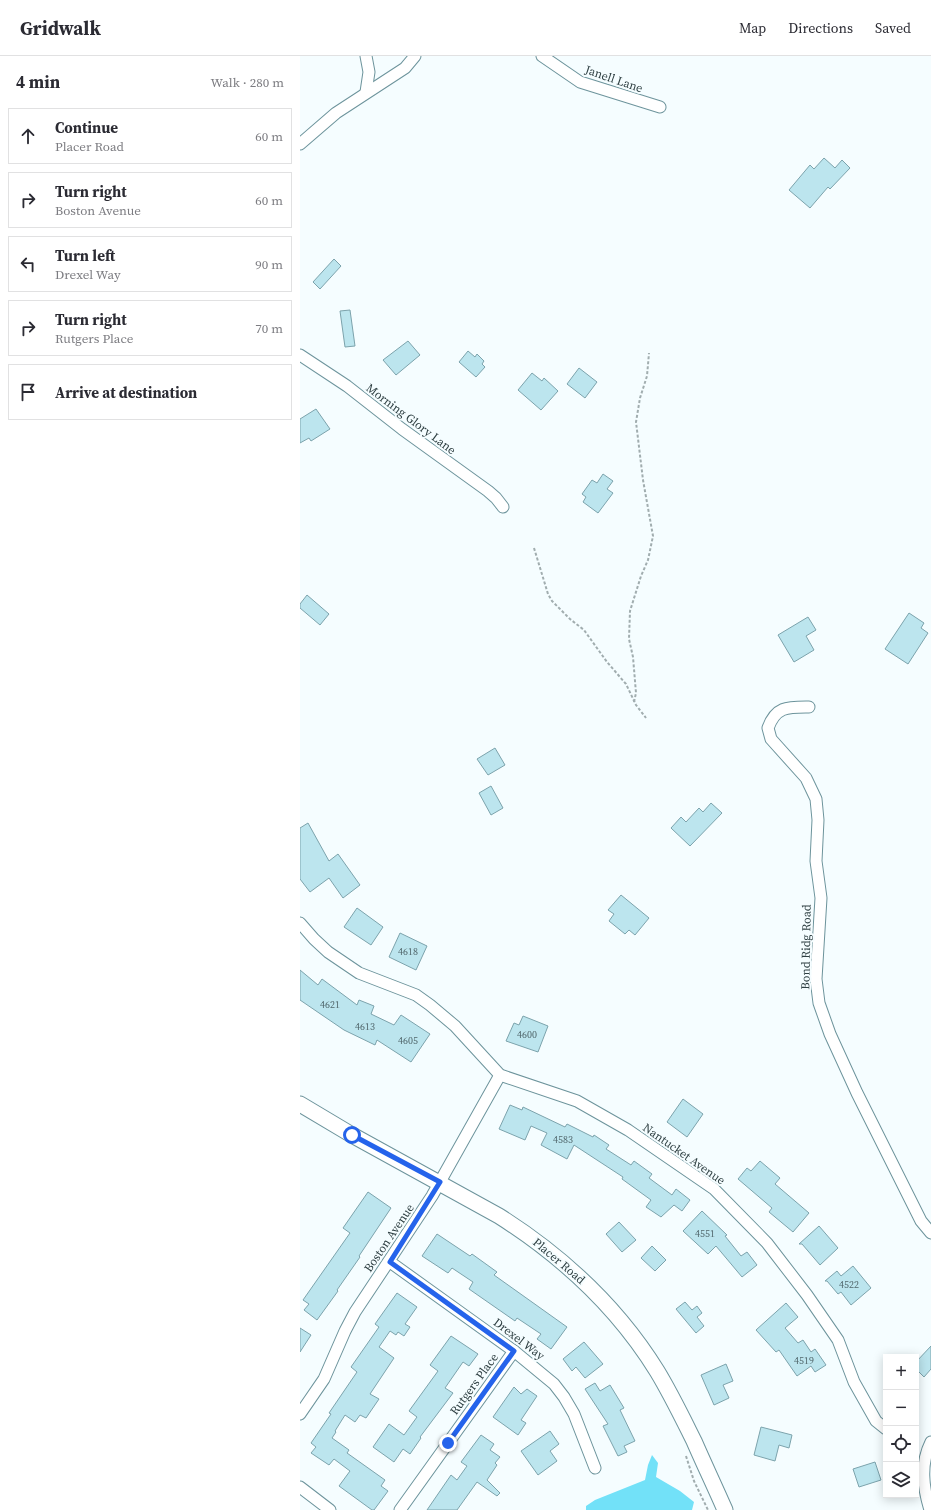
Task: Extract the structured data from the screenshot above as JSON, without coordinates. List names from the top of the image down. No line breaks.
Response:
{"streets":{"main road":["Placer Road"],"street":["Janell Lane","Morning Glory Lane","Bond Ridg Road","Nantucket Avenue","Boston Avenue","Drexel Way","Rutgers Place"]},"crossings":[["Nantucket Avenue","Boston Avenue"],["Boston Avenue","Placer Road"],["Boston Avenue","Drexel Way"],["Drexel Way","Rutgers Place"]],"house_numbers":["4618","4621","4613","4600","4605","4583","4551","4522","4519"],"page":{"header":"Gridwalk","nav":["Map","Directions","Saved"],"heading":["4 min","Walk · 280 m"],"list":[["Continue","Placer Road","60 m"],["Turn right","Boston Avenue","60 m"],["Turn left","Drexel Way","90 m"],["Turn right","Rutgers Place","70 m"],"Arrive at destination"],"map_buttons":["+","−"]}}
